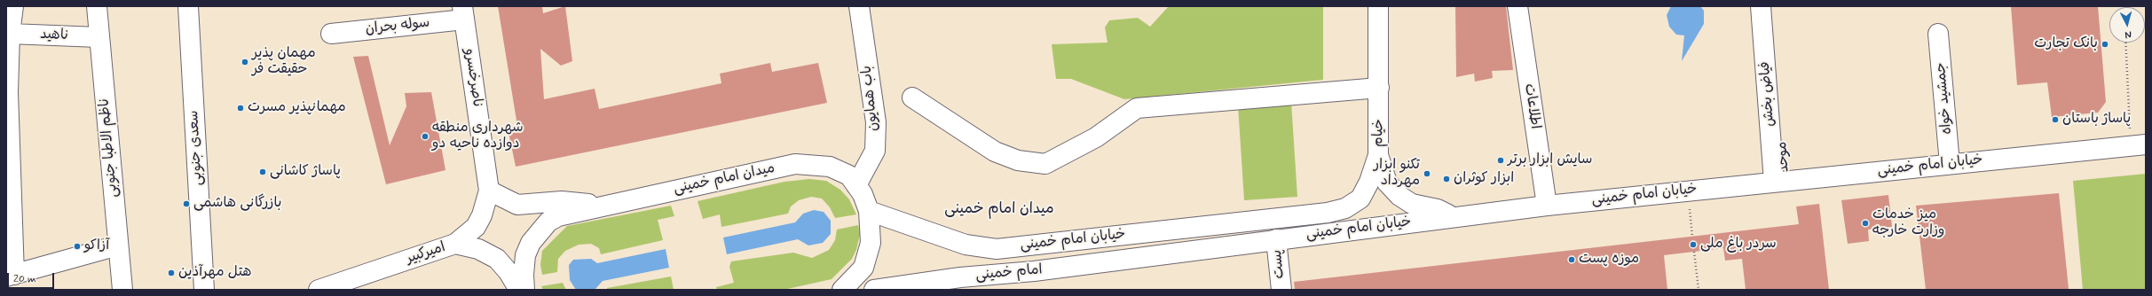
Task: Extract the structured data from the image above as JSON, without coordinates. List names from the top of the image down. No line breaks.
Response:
{"streets":{"main road":["سوله بحران","ناهید","ناصرخسرو","فیاض بخش","باب همایون","جمشید خواه","اطلاعات","خیام","ناظم الاطبا جنوبی","سعدی جنوبی","موحد","خیابان امام خمینی","میدان امام خمینی","امیرکبیر","پست","امام خمینی"]},"crossings":[["سوله بحران","ناصرخسرو"],["ناهید","ناظم الاطبا جنوبی"],["ناصرخسرو","امیرکبیر"],["فیاض بخش","موحد"],["فیاض بخش","خیابان امام خمینی"],["باب همایون","میدان امام خمینی"],["جمشید خواه","خیابان امام خمینی"],["اطلاعات","خیابان امام خمینی"],["خیام","خیابان امام خمینی"],["موحد","خیابان امام خمینی"],["خیابان امام خمینی","میدان امام خمینی"],["خیابان امام خمینی","پست"],["خیابان امام خمینی","امام خمینی"]],"districts":["میدان امام خمینی"],"places":["بانک تجارت","مهمان پذیر حقیقت فر","مهمانپذیر مسرت","پاساژ باستان","شهرداری منطقه دوازده ناحیه دو","سایش ابزار برتر","پاساژ کاشانی","تکنو ابزار مهرداد","ابزار کوثران","بازرگانی هاشمی","میز خدمات وزارت خارجه","سردر باغ ملی","آزاکو","موزه پست","هتل مهرآذین"],"scale_bar":"20 m","north":"bottom"}
